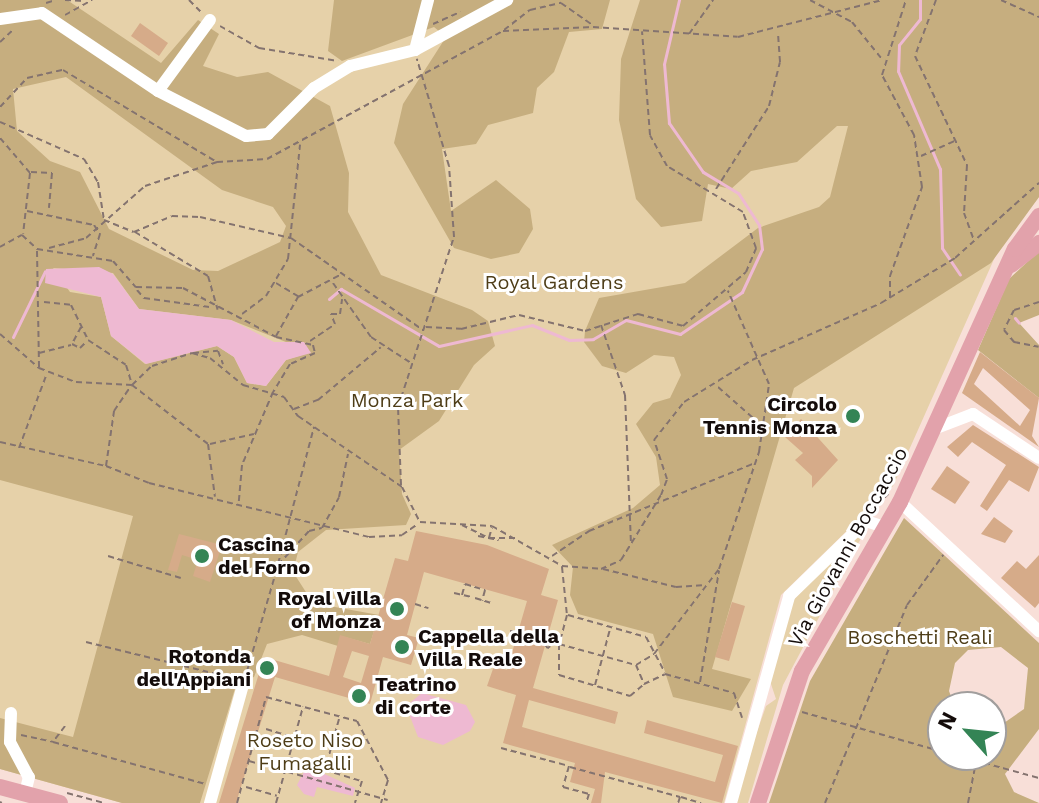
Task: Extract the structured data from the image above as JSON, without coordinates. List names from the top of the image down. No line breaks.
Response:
{"streets":{"main road":["Via Giovanni Boccaccio"]},"parks":["Royal Gardens","Monza Park","Boschetti Reali","Roseto Niso Fumagalli"],"places":["Circolo Tennis Monza","Cascina del Forno","Royal Villa of Monza","Cappella della Villa Reale","Rotonda dell'Appiani","Teatrino di corte"],"north":"top left"}
